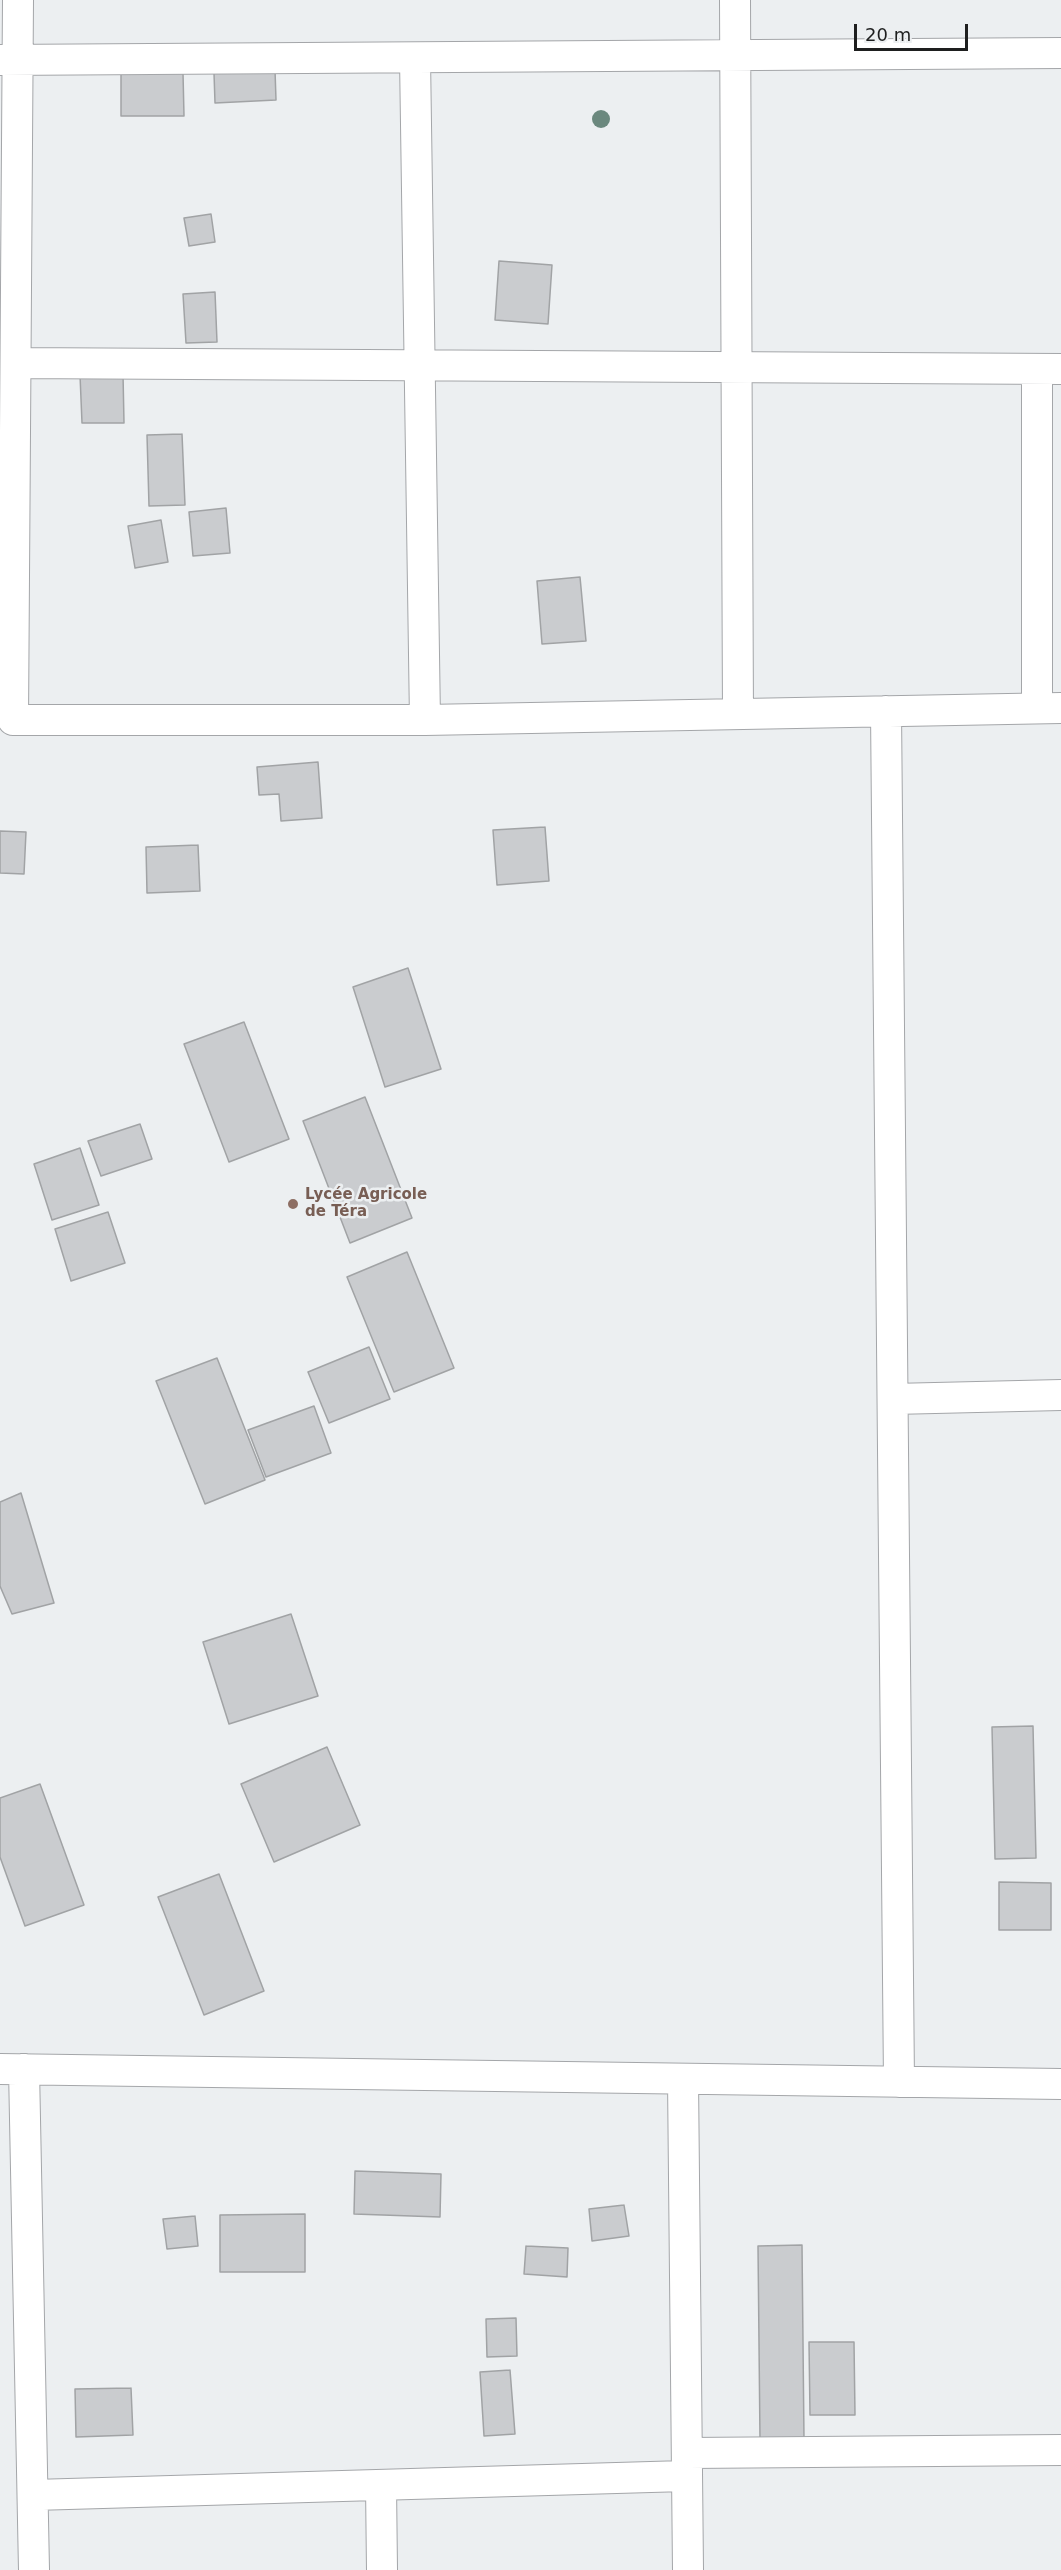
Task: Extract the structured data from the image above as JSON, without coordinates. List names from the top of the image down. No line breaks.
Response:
{"places":["Lycée Agricole de Téra"],"scale_bar":"20 m"}
